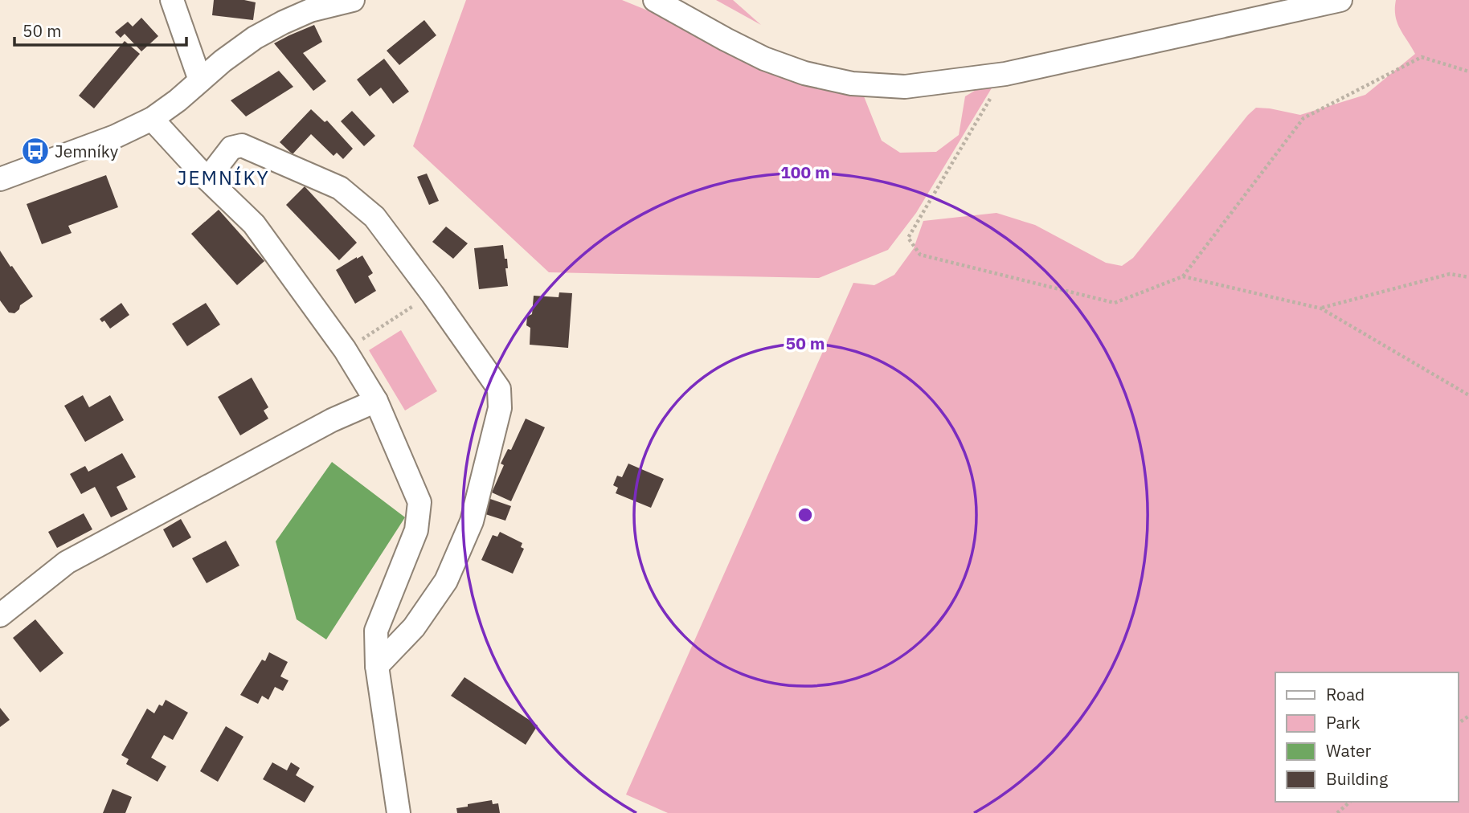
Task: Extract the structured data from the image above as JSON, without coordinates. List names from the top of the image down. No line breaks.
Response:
{"districts":["JEMNÍKY"],"places":{"bus stop":["Jemníky"]},"legend":["Road","Park","Water","Building"],"scale_bar":"50 m","rings":["100 m","50 m"]}
